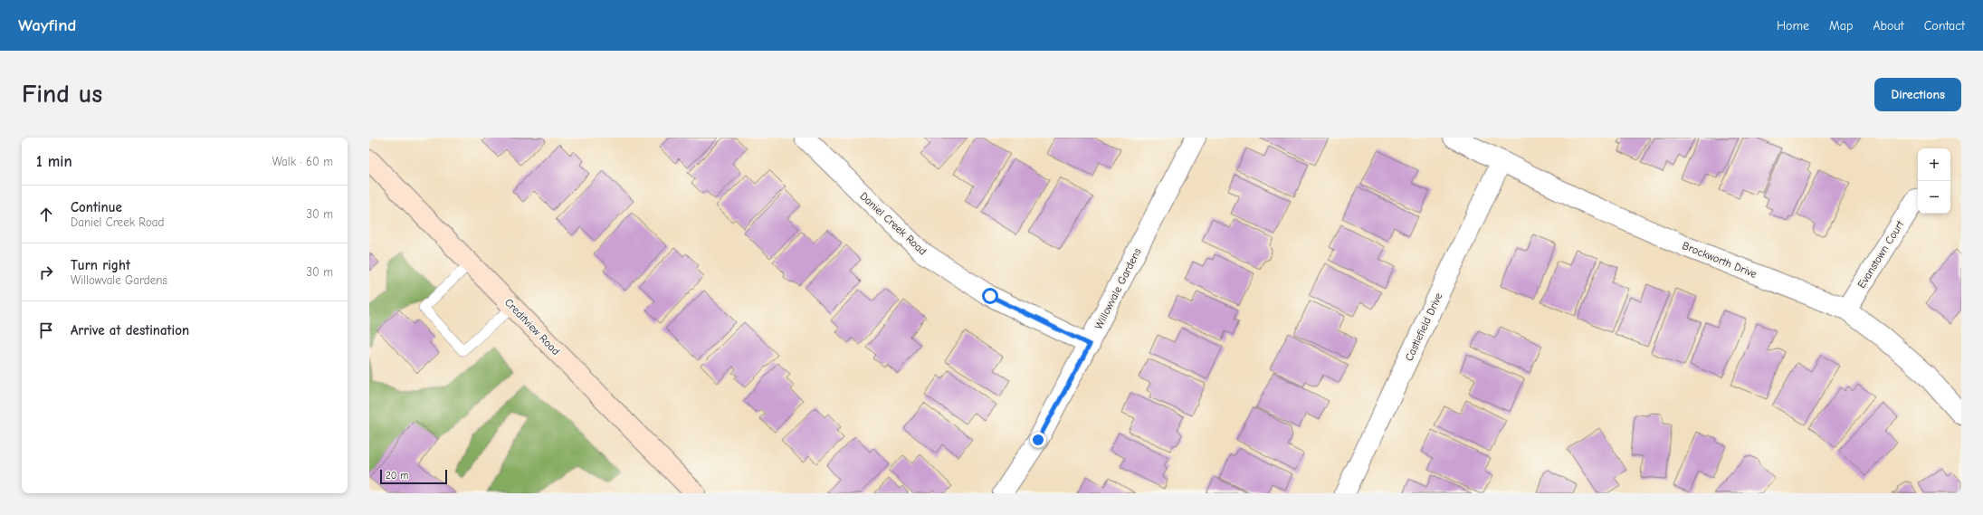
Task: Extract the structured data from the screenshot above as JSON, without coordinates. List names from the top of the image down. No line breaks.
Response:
{"streets":{"main road":["Creditview Road"],"street":["Daniel Creek Road","Evanstown Court","Brockworth Drive","Willowvale Gardens","Castlefield Drive"]},"crossings":[["Daniel Creek Road","Willowvale Gardens"],["Evanstown Court","Brockworth Drive"],["Brockworth Drive","Castlefield Drive"]],"scale_bar":"20 m","page":{"header":"Wayfind","nav":["Home","Map","About","Contact"],"buttons":"Directions","title":"Find us","heading":["1 min","Walk · 60 m"],"map_buttons":["+","−"],"list":[["Continue","Daniel Creek Road","30 m"],["Turn right","Willowvale Gardens","30 m"],"Arrive at destination"],"scale":"20 m"}}
